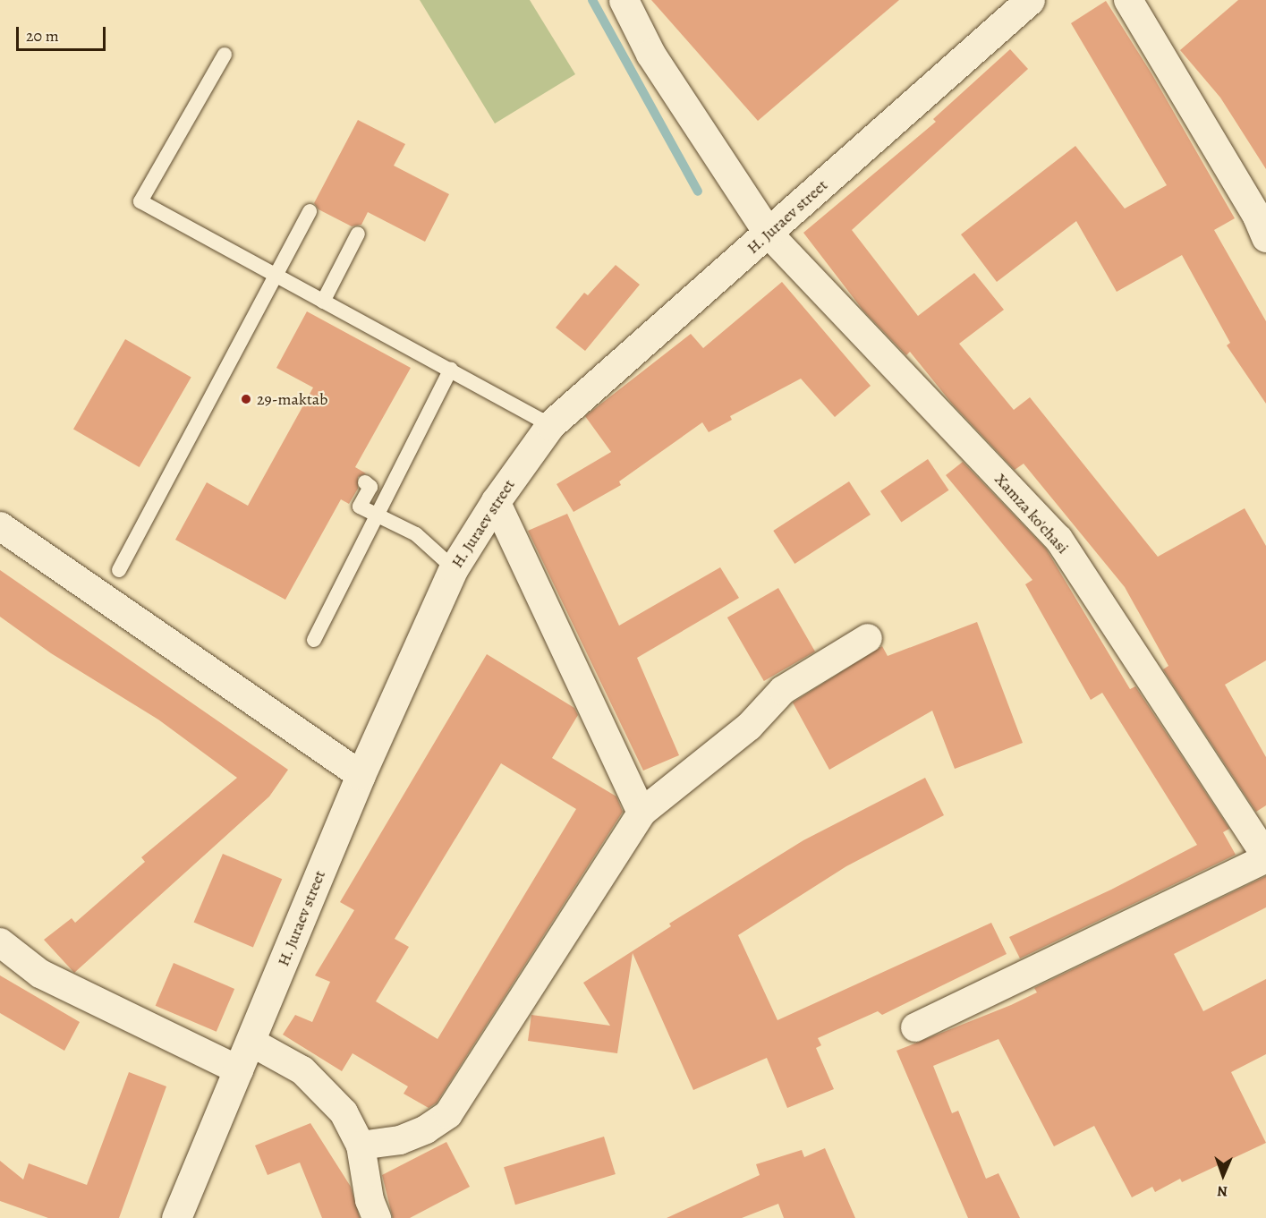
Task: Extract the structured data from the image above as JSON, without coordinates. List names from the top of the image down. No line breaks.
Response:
{"streets":{"street":["H. Juraev street","Xamza ko'chasi"]},"crossings":[["H. Juraev street","Xamza ko'chasi"]],"places":["29-maktab"],"scale_bar":"20 m","north":"bottom"}
